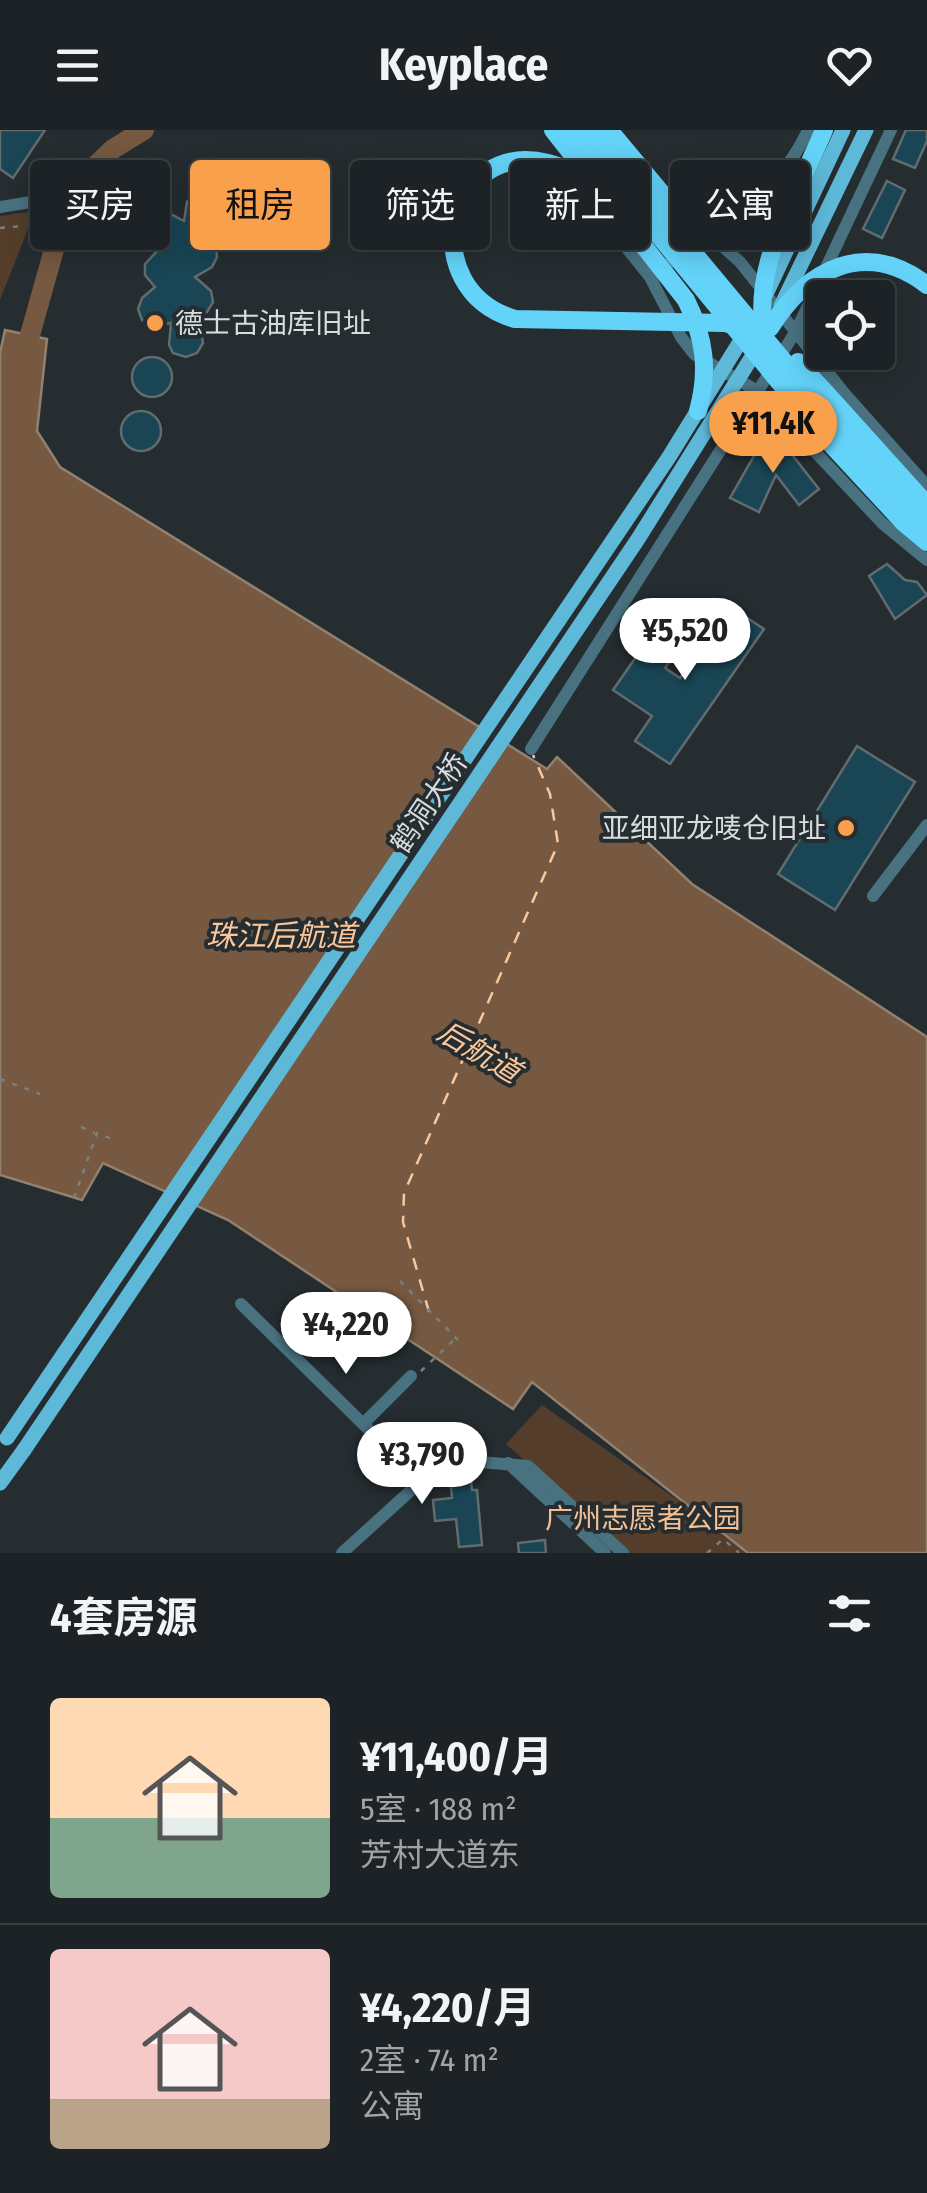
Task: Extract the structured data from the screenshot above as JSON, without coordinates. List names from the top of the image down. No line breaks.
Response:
{"streets":{"main road":["鹤洞大桥"]},"water":["珠江后航道","后航道"],"parks":["广州志愿者公园"],"places":["德士古油库旧址","亚细亚龙唛仓旧址"],"page":{"header":"Keyplace","chip":["买房","租房","筛选","新上","公寓"],"price":["¥11.4K","¥5,520","¥4,220","¥3,790"],"heading":"4套房源","list":[{"name":"¥11,400/月","note":"5室 · 188 m² · 芳村大道东"},{"name":"¥4,220/月","note":"2室 · 74 m² · 公寓"}]}}
